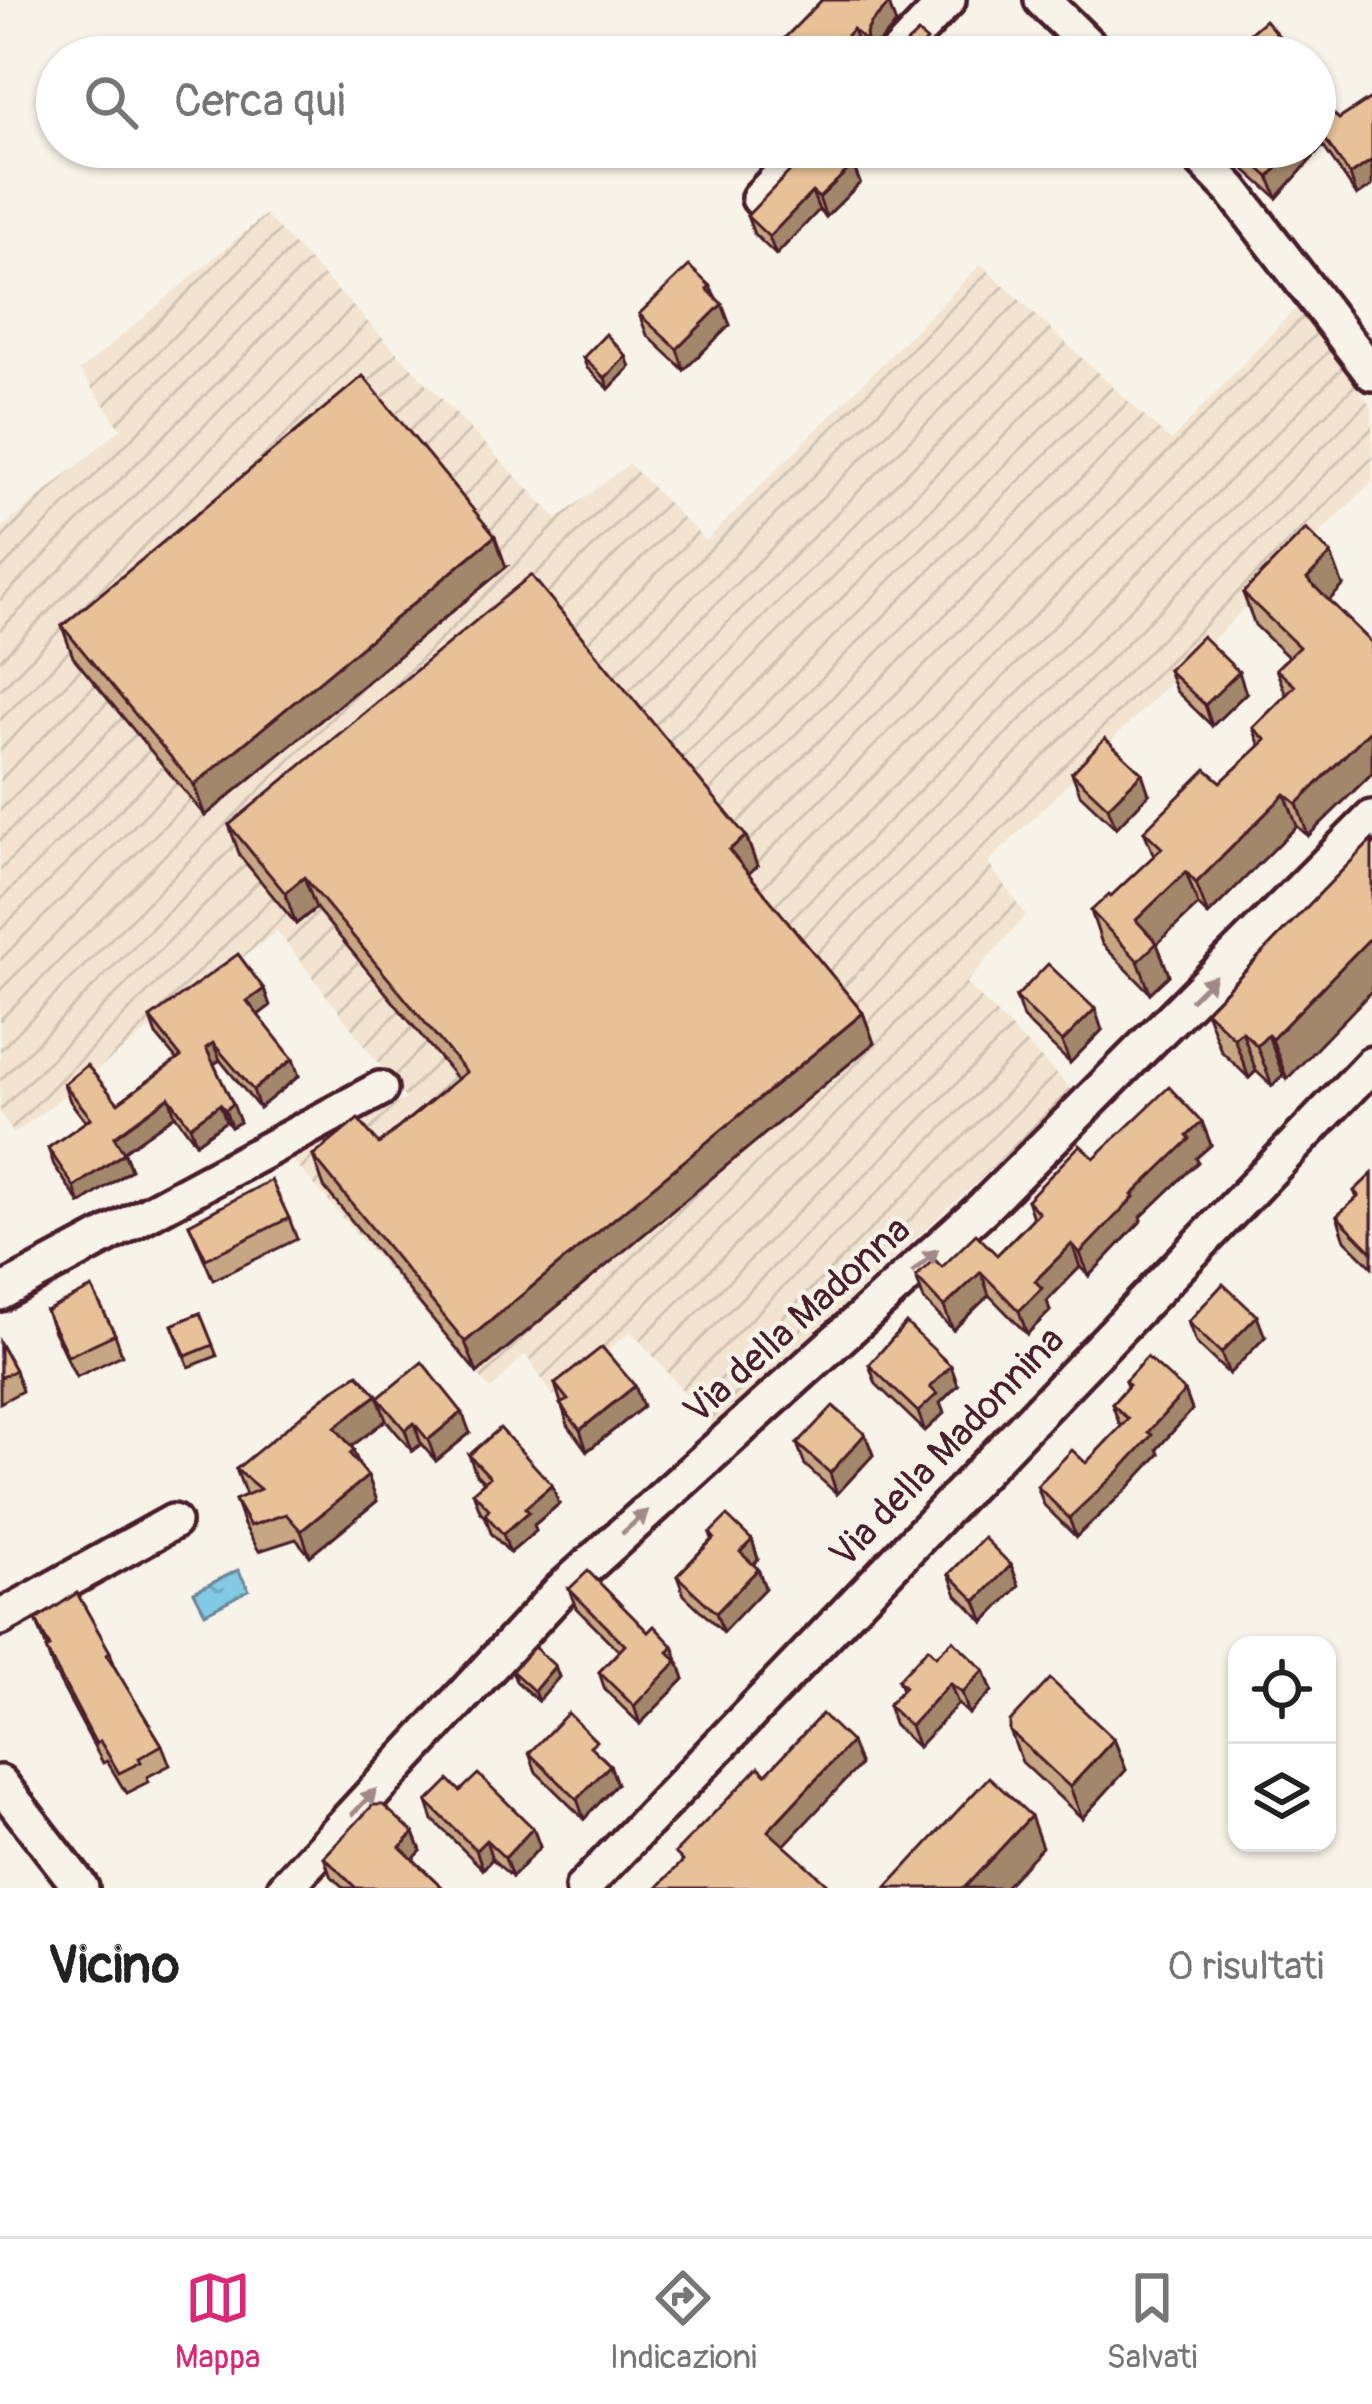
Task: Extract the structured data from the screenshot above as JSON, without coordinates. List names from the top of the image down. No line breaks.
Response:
{"streets":{"street":["Via della Madonna","Via della Madonnina"]},"one_way":["Via della Madonna"],"page":{"search":"Cerca qui","heading":["Vicino","0 risultati"],"nav":["Mappa","Indicazioni","Salvati"]}}
